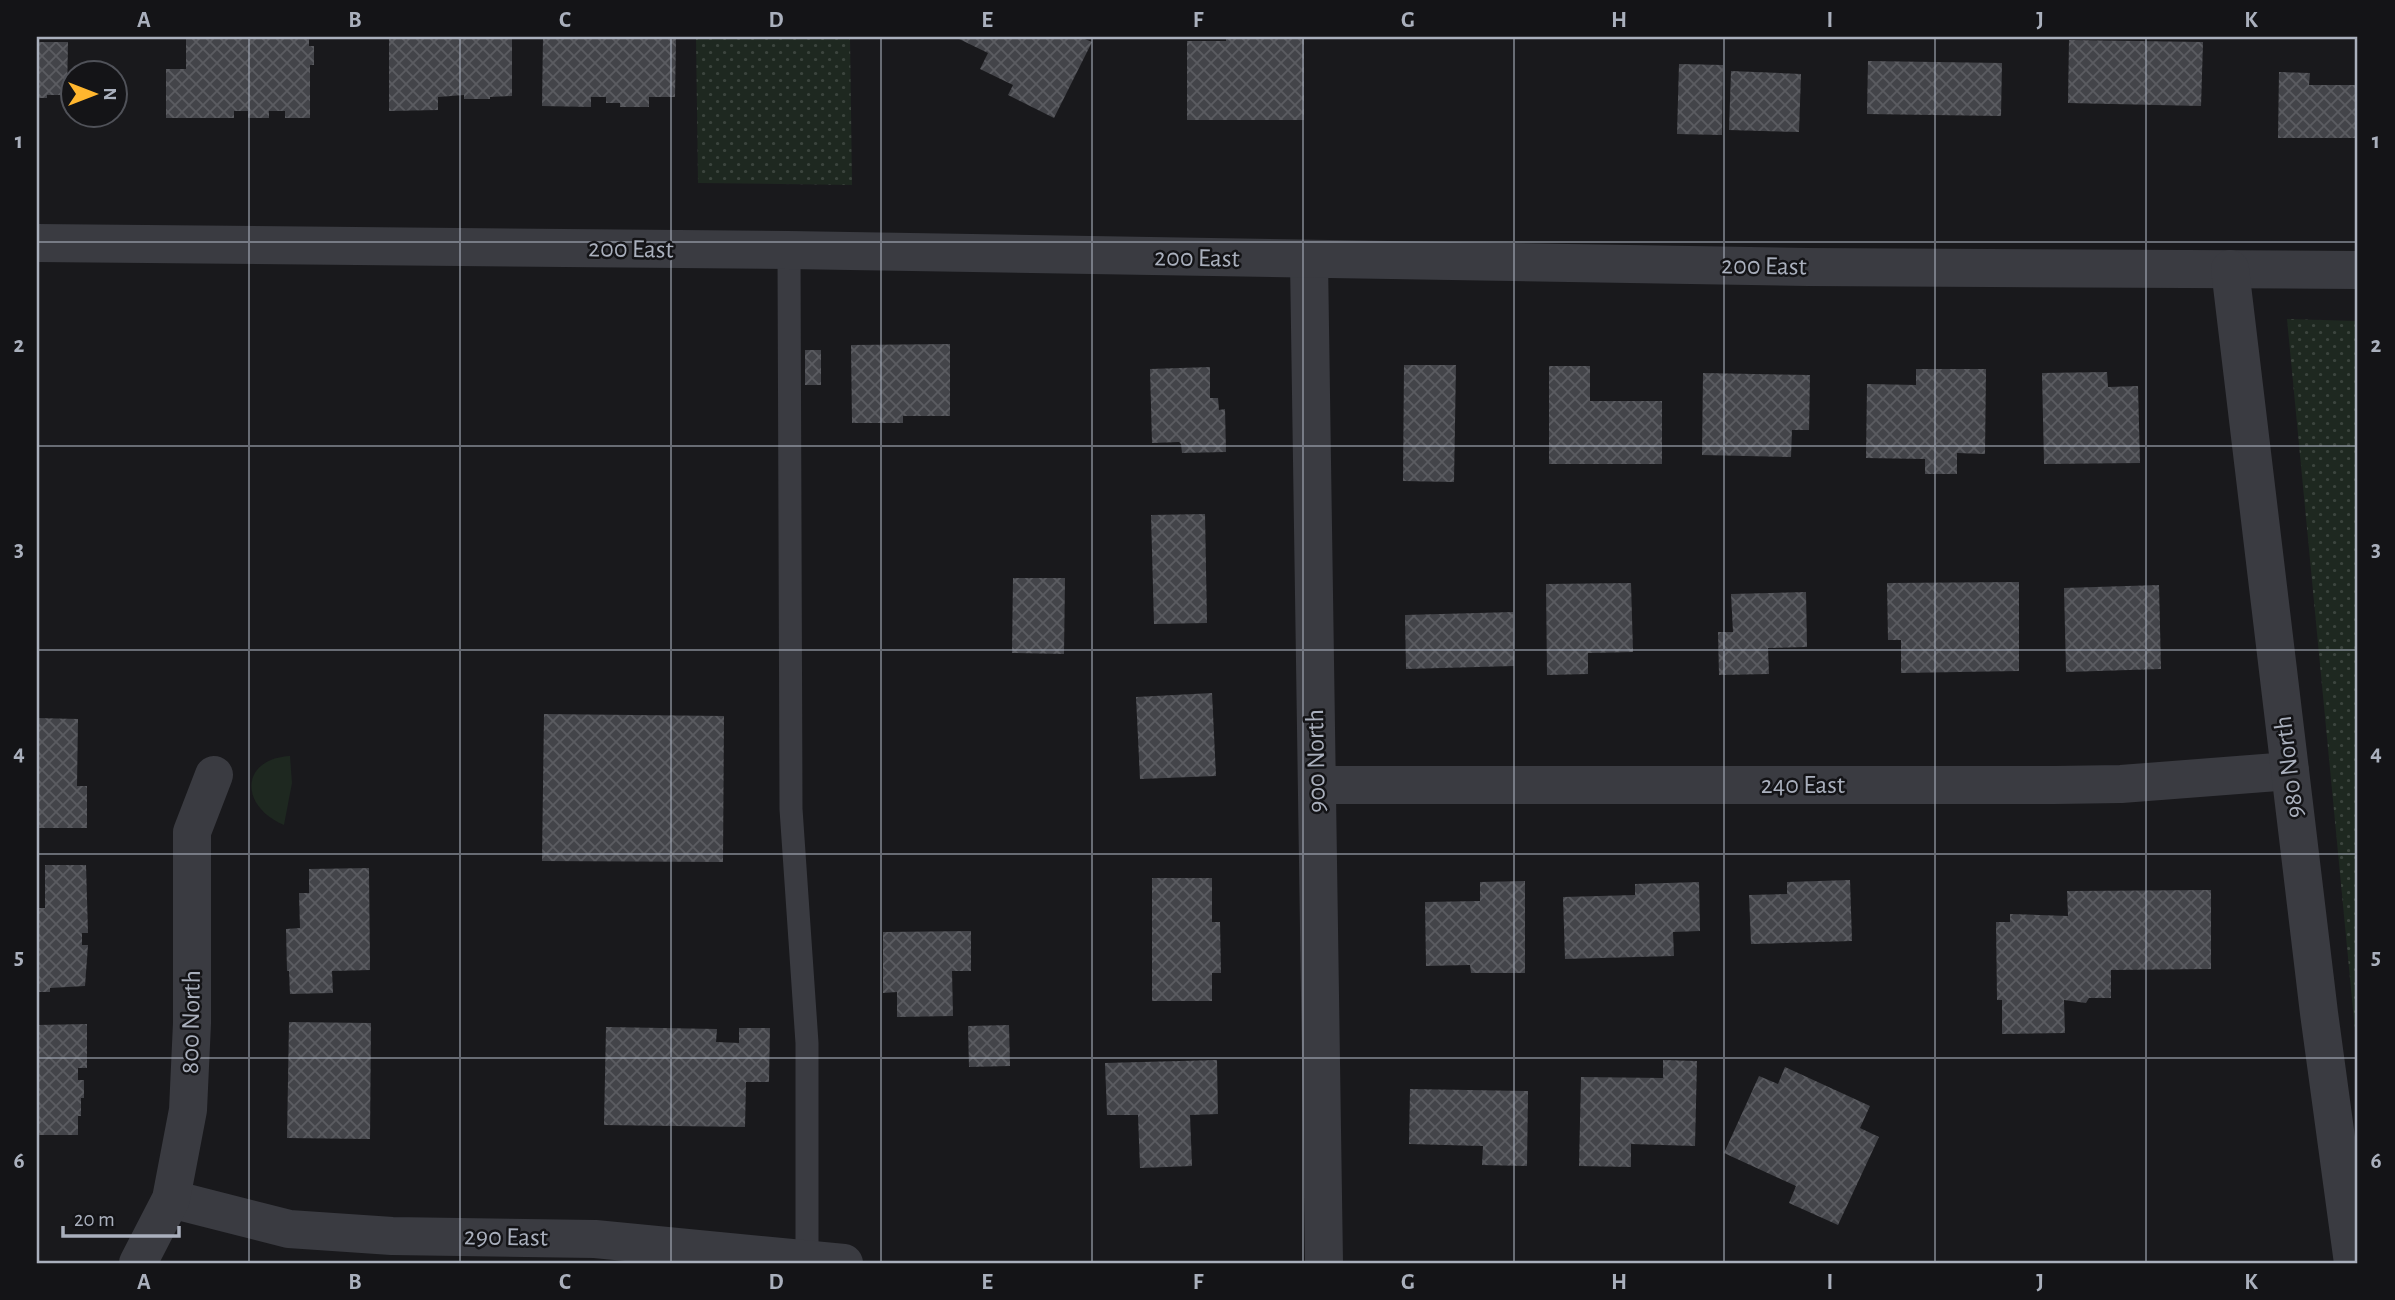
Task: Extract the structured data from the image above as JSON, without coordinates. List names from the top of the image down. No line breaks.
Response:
{"streets":{"street":["200 East","900 North","980 North","240 East","800 North","290 East"]},"crossings":[["200 East","900 North"],["200 East","980 North"],["900 North","240 East"],["980 North","240 East"],["800 North","290 East"]],"scale_bar":"20 m","north":"right","grid":{"columns":["A","B","C","D","E","F","G","H","I","J","K"],"rows":["1","2","3","4","5","6"]}}
